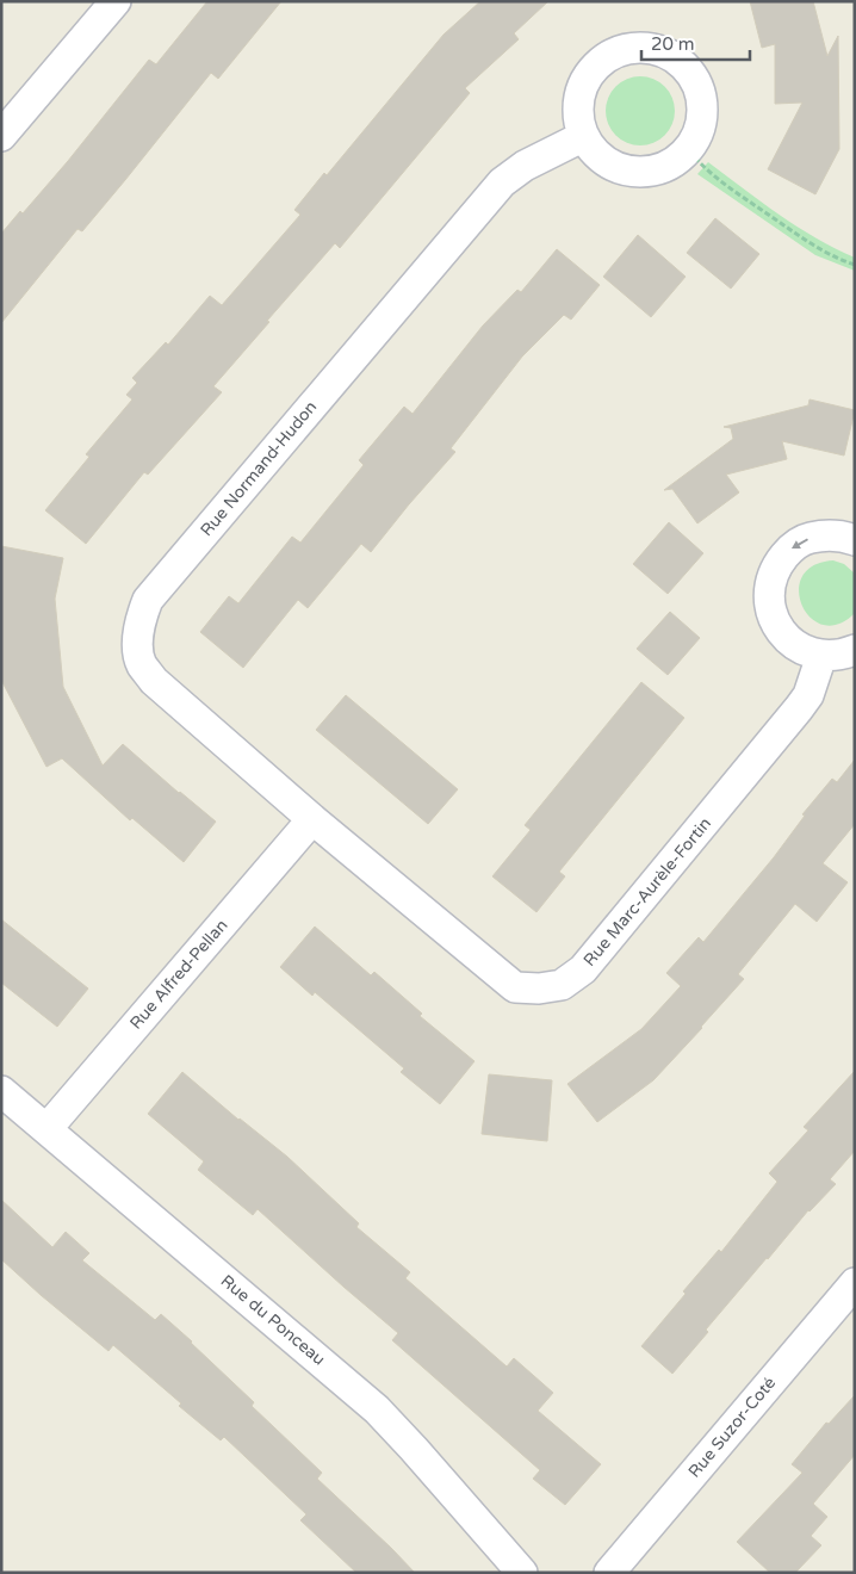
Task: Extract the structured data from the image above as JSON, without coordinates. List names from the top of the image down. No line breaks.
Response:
{"streets":{"street":["Rue Normand-Hudon","Rue Marc-Aurèle-Fortin","Rue Alfred-Pellan","Rue du Ponceau","Rue Suzor-Coté"]},"crossings":[["Rue Normand-Hudon","Rue Marc-Aurèle-Fortin"],["Rue Normand-Hudon","Rue Alfred-Pellan"],["Rue Marc-Aurèle-Fortin","Rue Alfred-Pellan"],["Rue Alfred-Pellan","Rue du Ponceau"]],"scale_bar":"20 m"}
